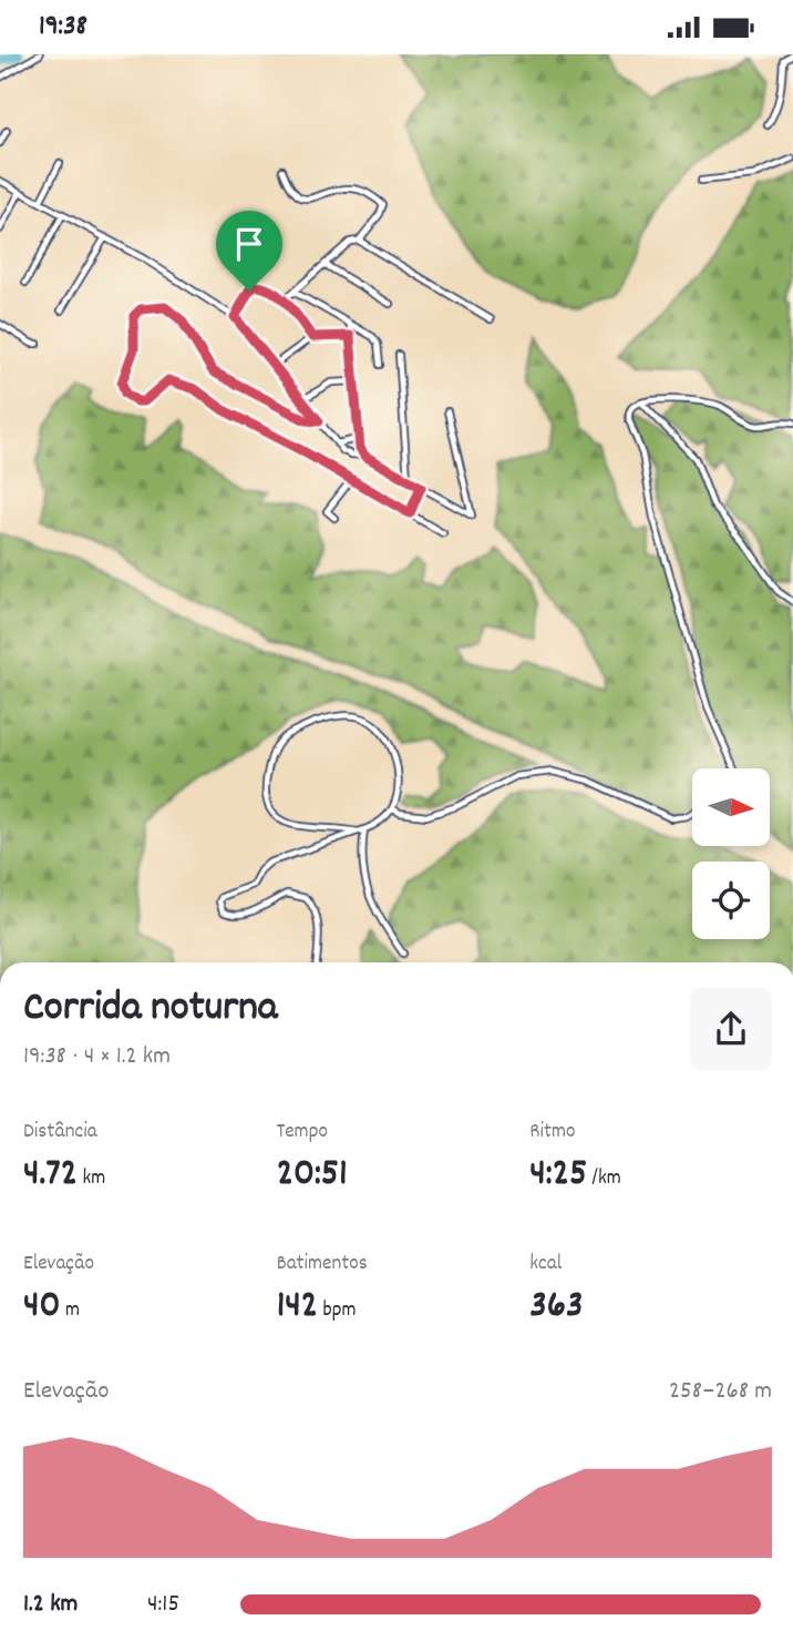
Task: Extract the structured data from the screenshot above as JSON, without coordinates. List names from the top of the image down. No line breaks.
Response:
{"north":"right","page":{"status":"19:38","heading":["Corrida noturna","19:38 · 4 × 1.2 km"],"stats":[["Distância","4.72 km"],["Tempo","20:51"],["Ritmo","4:25 /km"],["Elevação","40 m"],["Batimentos","142 bpm"],["kcal","363"]],"chart":["Elevação","258–268 m"],"list":[{"name":"1.2 km","note":"4:15"}]}}
